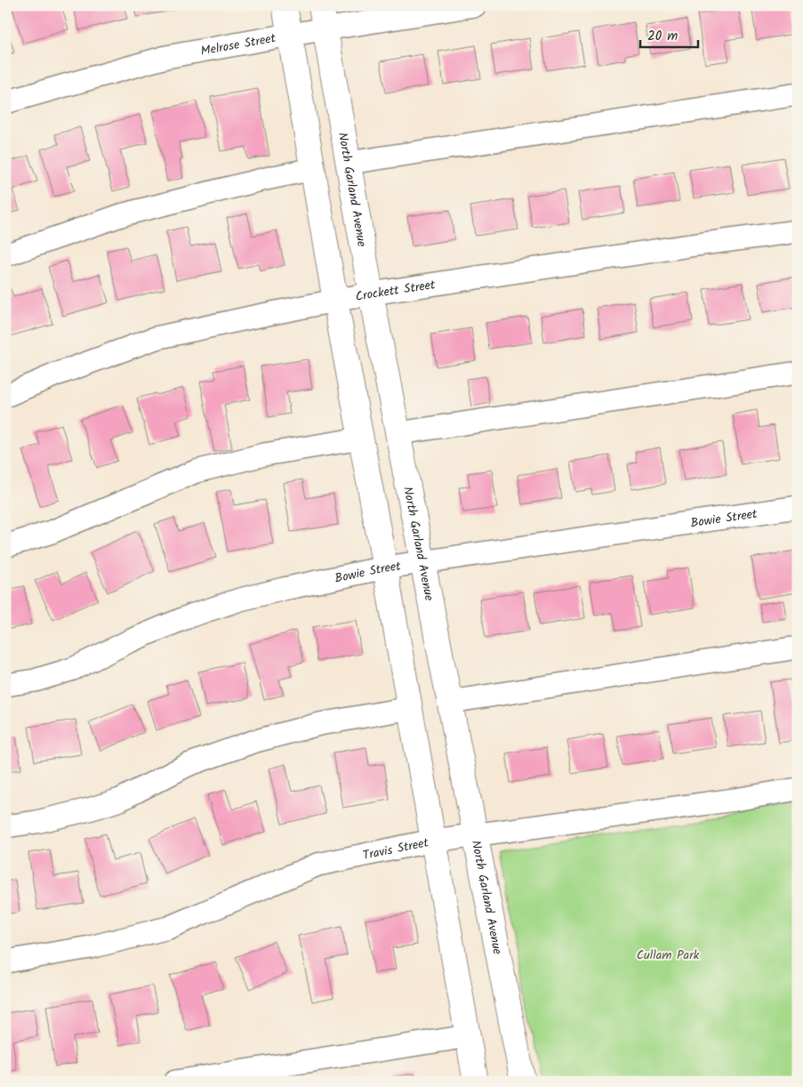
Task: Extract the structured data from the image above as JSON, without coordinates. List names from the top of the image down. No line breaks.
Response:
{"streets":{"main road":["North Garland Avenue"],"street":["Melrose Street","Crockett Street","Bowie Street","Travis Street"]},"crossings":[["Melrose Street","North Garland Avenue"],["North Garland Avenue","Crockett Street"],["North Garland Avenue","Bowie Street"],["North Garland Avenue","Travis Street"]],"parks":["Cullam Park"],"scale_bar":"20 m"}
